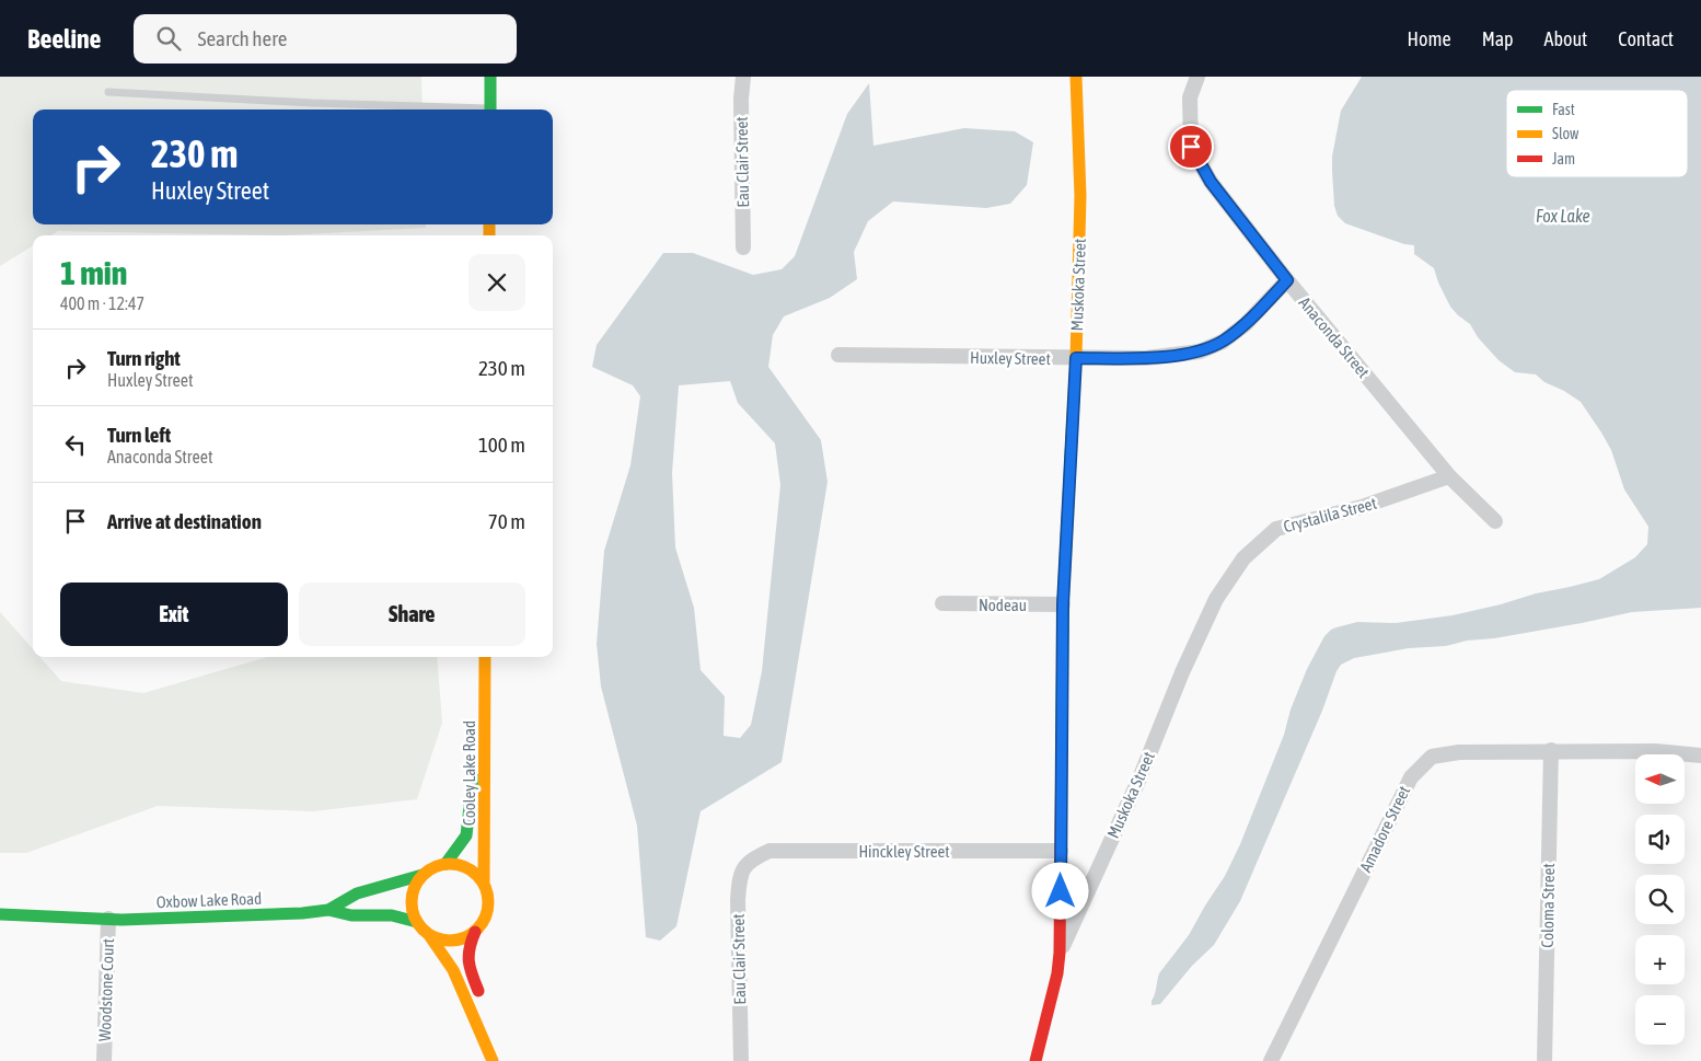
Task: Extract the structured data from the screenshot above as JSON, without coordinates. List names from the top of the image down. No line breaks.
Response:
{"streets":{"street":["Eau Clair Street","Muskoka Street","Anaconda Street","Huxley Street","Crystalila Street","Nodeau","Cooley Lake Road","Amadore Street","Hinckley Street","Oxbow Lake Road","Coloma Street","Woodstone Court"]},"crossings":[["Eau Clair Street","Hinckley Street"],["Muskoka Street","Huxley Street"],["Muskoka Street","Crystalila Street"],["Muskoka Street","Nodeau"],["Muskoka Street","Hinckley Street"],["Anaconda Street","Huxley Street"],["Anaconda Street","Crystalila Street"],["Cooley Lake Road","Oxbow Lake Road"],["Amadore Street","Coloma Street"],["Oxbow Lake Road","Woodstone Court"]],"water":["Fox Lake"],"legend":["Fast","Slow","Jam"],"north":"left","page":{"header":"Beeline","search":"Search here","nav":["Home","Map","About","Contact"],"turn":["230 m","Huxley Street"],"heading":["1 min","400 m · 12:47"],"list":[{"name":"Turn right","note":"Huxley Street","value":"230 m"},{"name":"Turn left","note":"Anaconda Street","value":"100 m"},{"name":"Arrive at destination","value":"70 m"}],"buttons":["Exit","Share"],"map_buttons":["+","−"]}}
